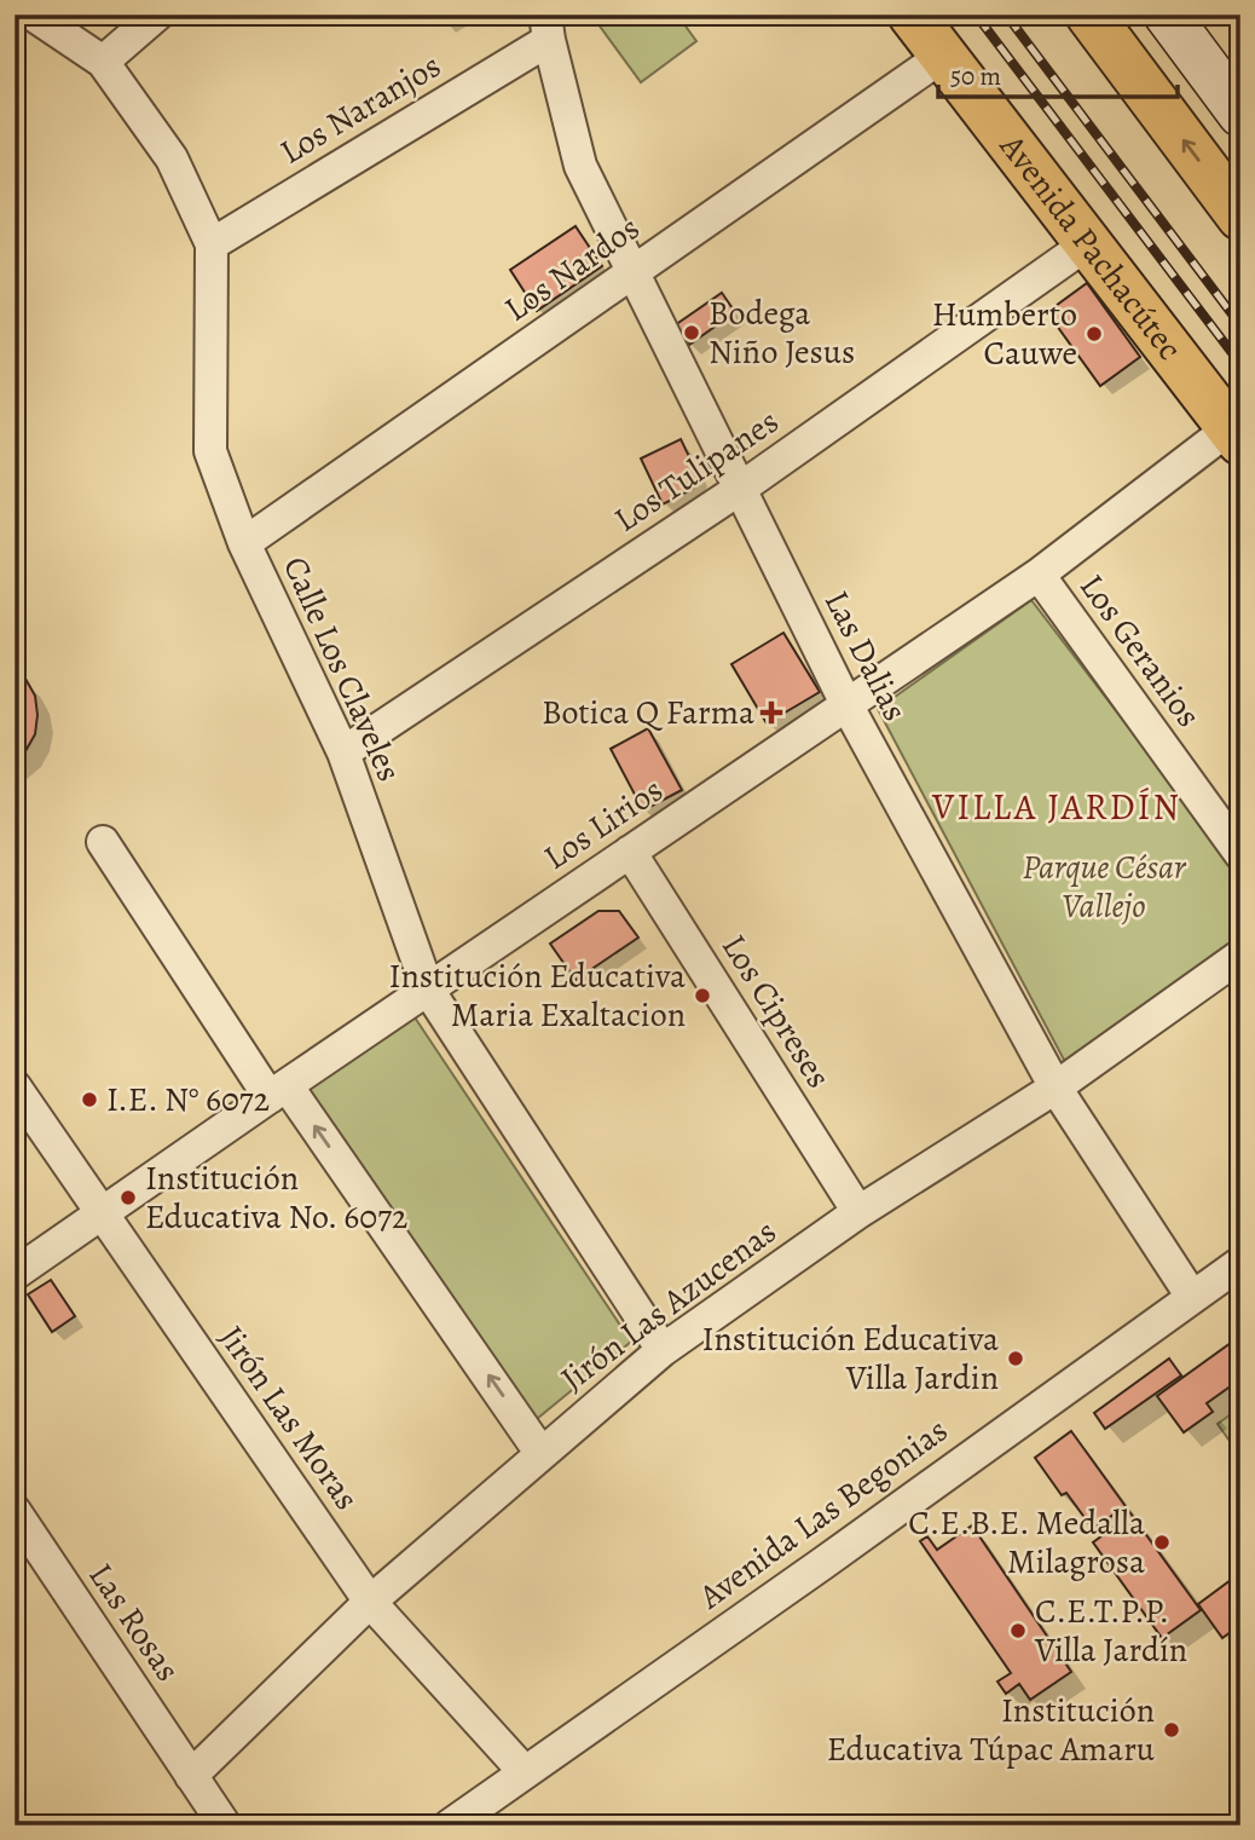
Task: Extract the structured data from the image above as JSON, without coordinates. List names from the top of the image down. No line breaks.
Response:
{"streets":{"main road":["Avenida Pachacútec"],"street":["Los Naranjos","Los Nardos","Los Tulipanes","Los Geranios","Las Dalias","Calle Los Claveles","Los Lirios","Los Cipreses","Jirón Las Azucenas","Jirón Las Moras","Avenida Las Begonias","Las Rosas"]},"crossings":[["Los Naranjos","Las Dalias"],["Los Naranjos","Calle Los Claveles"],["Avenida Pachacútec","Los Nardos"],["Avenida Pachacútec","Los Tulipanes"],["Avenida Pachacútec","Los Lirios"],["Los Nardos","Las Dalias"],["Los Nardos","Calle Los Claveles"],["Los Tulipanes","Las Dalias"],["Los Tulipanes","Calle Los Claveles"],["Los Geranios","Los Lirios"],["Las Dalias","Los Lirios"],["Las Dalias","Jirón Las Azucenas"],["Las Dalias","Avenida Las Begonias"],["Calle Los Claveles","Los Lirios"],["Calle Los Claveles","Jirón Las Azucenas"],["Los Lirios","Los Cipreses"],["Los Lirios","Jirón Las Moras"],["Los Cipreses","Jirón Las Azucenas"],["Jirón Las Azucenas","Jirón Las Moras"],["Jirón Las Azucenas","Las Rosas"],["Jirón Las Moras","Avenida Las Begonias"]],"districts":["VILLA JARDÍN"],"parks":["Parque César Vallejo"],"places":{"other":["Bodega Niño Jesus","Humberto Cauwe","Institución Educativa Maria Exaltacion","I.E. N° 6072","Institución Educativa No. 6072","Institución Educativa Villa Jardin","C.E.B.E. Medalla Milagrosa","C.E.T.P.P. Villa Jardín","Institución Educativa Túpac Amaru"],"health":["Botica Q Farma"]},"scale_bar":"50 m"}
